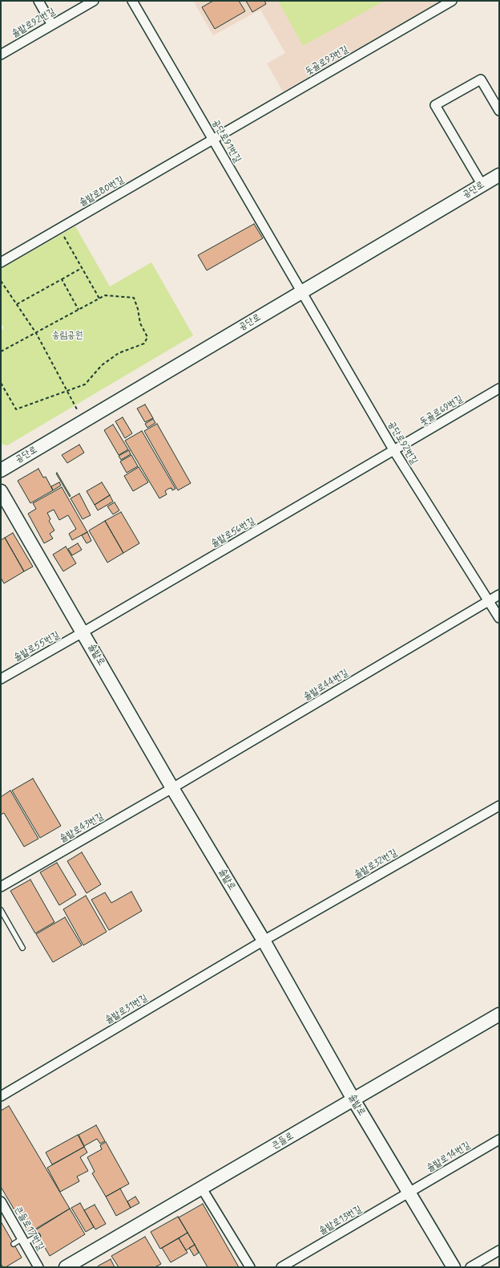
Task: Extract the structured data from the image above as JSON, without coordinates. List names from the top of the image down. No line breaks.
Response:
{"streets":{"street":["솔밭로92번길","돗골로93번길","공단로91번길","공단로","솔밭로80번길","돗골로69번길","공단로92번길","솔밭로56번길","솔밭로55번길","솔밭로","솔밭로44번길","솔밭로43번길","솔밭로32번길","솔밭로31번길","큰들로","솔밭로14번길","솔밭로13번길","큰들로17번길"]},"crossings":[["돗골로93번길","공단로91번길"],["돗골로93번길","솔밭로80번길"],["공단로91번길","공단로"],["공단로91번길","솔밭로80번길"],["공단로91번길","공단로92번길"],["공단로","공단로92번길"],["돗골로69번길","공단로92번길"],["돗골로69번길","솔밭로56번길"],["공단로92번길","솔밭로56번길"],["공단로92번길","솔밭로44번길"],["솔밭로56번길","솔밭로55번길"],["솔밭로56번길","솔밭로"],["솔밭로55번길","솔밭로"],["솔밭로","솔밭로44번길"],["솔밭로","솔밭로43번길"],["솔밭로","솔밭로32번길"],["솔밭로","솔밭로31번길"],["솔밭로","큰들로"],["솔밭로","솔밭로14번길"],["솔밭로","솔밭로13번길"],["솔밭로44번길","솔밭로43번길"],["솔밭로32번길","솔밭로31번길"],["솔밭로14번길","솔밭로13번길"]],"parks":["송림공원"]}
